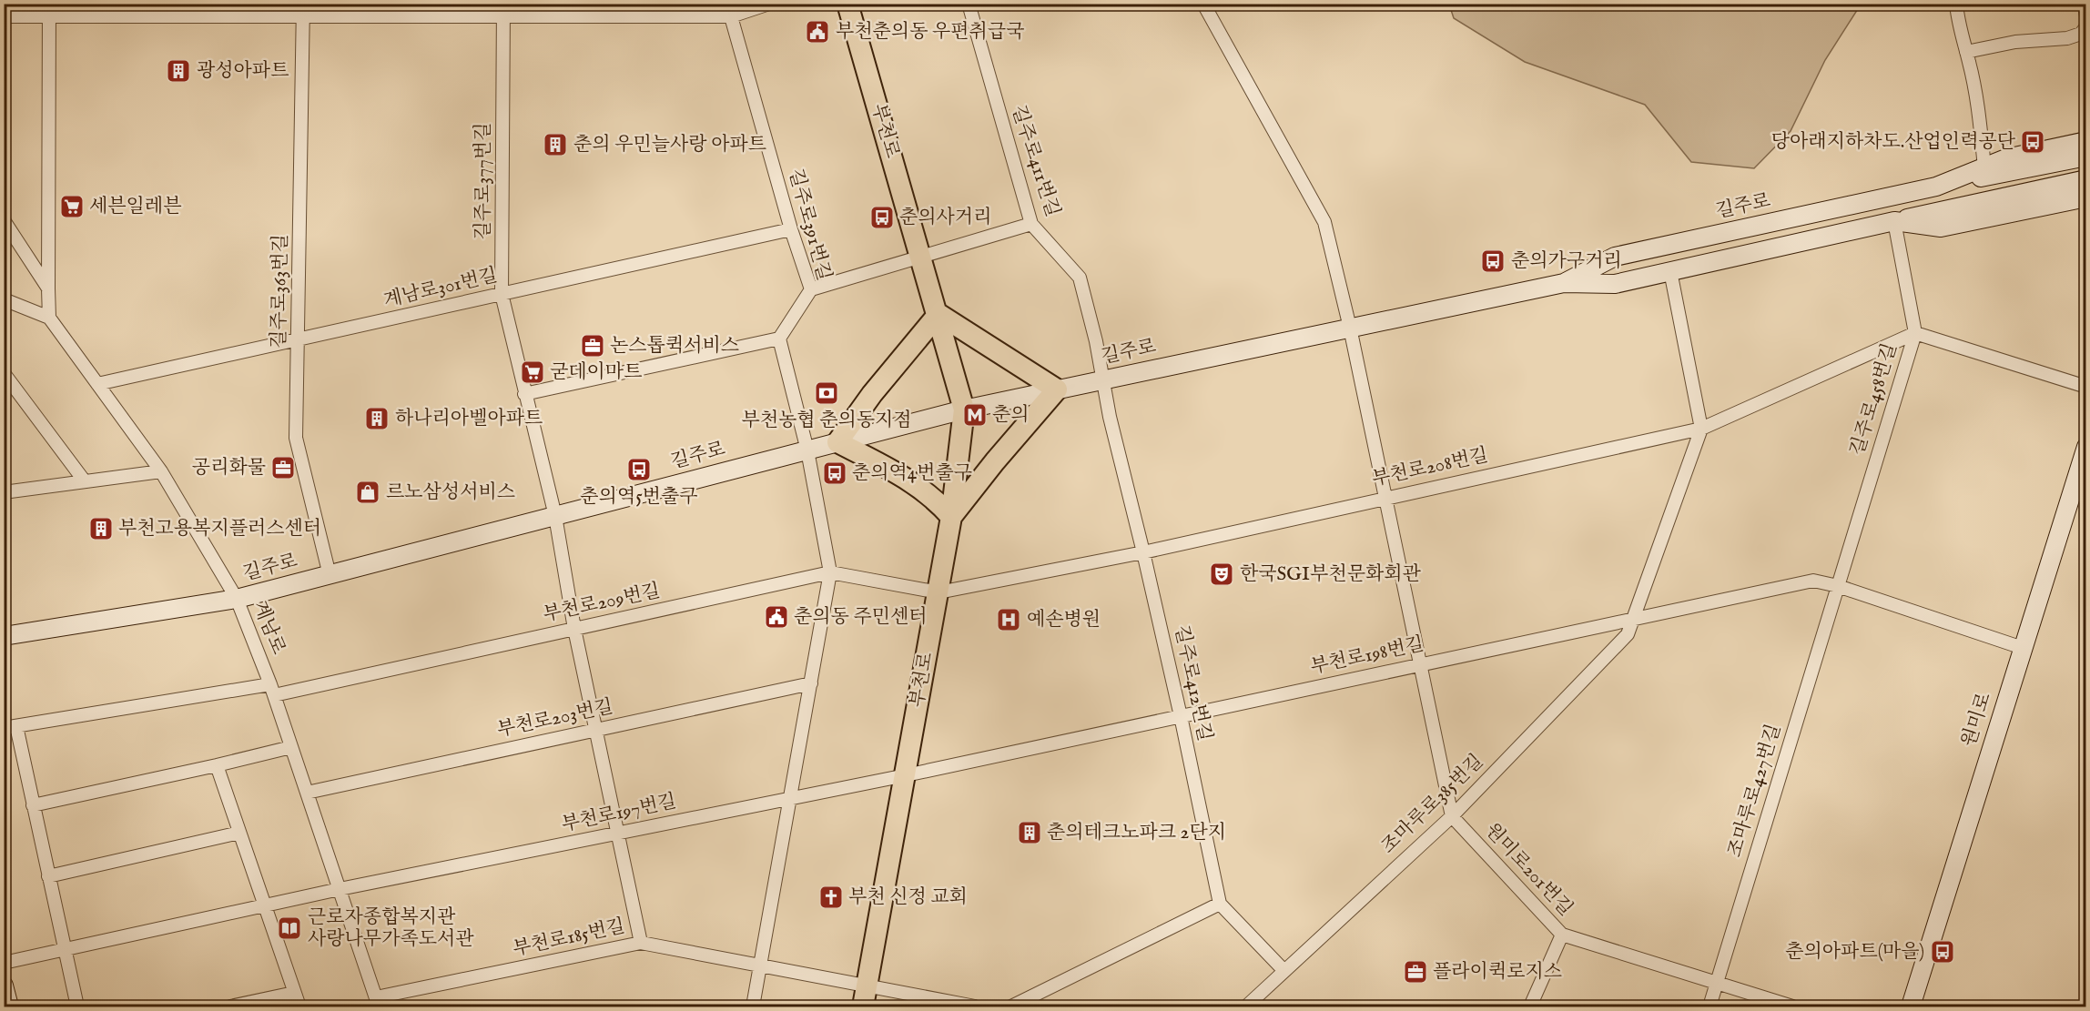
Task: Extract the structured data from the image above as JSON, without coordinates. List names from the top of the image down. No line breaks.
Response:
{"streets":{"main road":["부천로"],"street":["길주로411번길","길주로377번길","길주로","길주로391번길","계남로301번길","길주로363번길","길주로458번길","부천로208번길","부천로209번길","계남로","부천로198번길","길주로412번길","부천로203번길","원미로","조마루로427번길","조마루로385번길","부천로197번길","원미로201번길","부천로185번길"]},"crossings":[["부천로","길주로"],["부천로","부천로208번길"],["부천로","부천로209번길"],["부천로","부천로198번길"],["부천로","부천로197번길"],["부천로","부천로185번길"],["길주로411번길","길주로"],["길주로411번길","길주로412번길"],["길주로377번길","길주로"],["길주로377번길","계남로301번길"],["길주로377번길","부천로209번길"],["길주로377번길","부천로203번길"],["길주로377번길","부천로197번길"],["길주로377번길","부천로185번길"],["길주로","길주로363번길"],["길주로","길주로458번길"],["길주로","계남로"],["길주로","길주로412번길"],["길주로391번길","계남로301번길"],["계남로301번길","길주로363번길"],["계남로301번길","계남로"],["길주로458번길","부천로208번길"],["길주로458번길","부천로198번길"],["길주로458번길","조마루로427번길"],["부천로208번길","부천로209번길"],["부천로208번길","길주로412번길"],["부천로208번길","조마루로385번길"],["부천로209번길","계남로"],["계남로","부천로203번길"],["계남로","부천로197번길"],["계남로","부천로185번길"],["부천로198번길","길주로412번길"],["부천로198번길","원미로"],["부천로198번길","조마루로427번길"],["부천로198번길","조마루로385번길"],["부천로198번길","부천로197번길"],["조마루로427번길","원미로201번길"],["조마루로385번길","원미로201번길"]],"places":{"public building":["부천춘의동 우편취급국","춘의동 주민센터"],"building":["광성아파트","춘의 우민늘사랑 아파트","하나리아벨아파트","부천고용복지플러스센터","춘의테크노파크 2단지"],"bus stop":["당아래지하차도.산업인력공단","춘의사거리","춘의가구거리","춘의역5번출구","춘의역4번출구","춘의아파트(마을)"],"supermarket":["세븐일레븐","굳데이마트"],"office":["논스톱퀵서비스","공리화물","플라이퀵로지스"],"bank":["부천농협 춘의동지점"],"metro station":["춘의"],"shop":["르노삼성서비스"],"theatre":["한국SGI부천문화회관"],"hospital":["예손병원"],"church":["부천 신정 교회"],"library":["근로자종합복지관 사랑나무가족도서관"]}}
